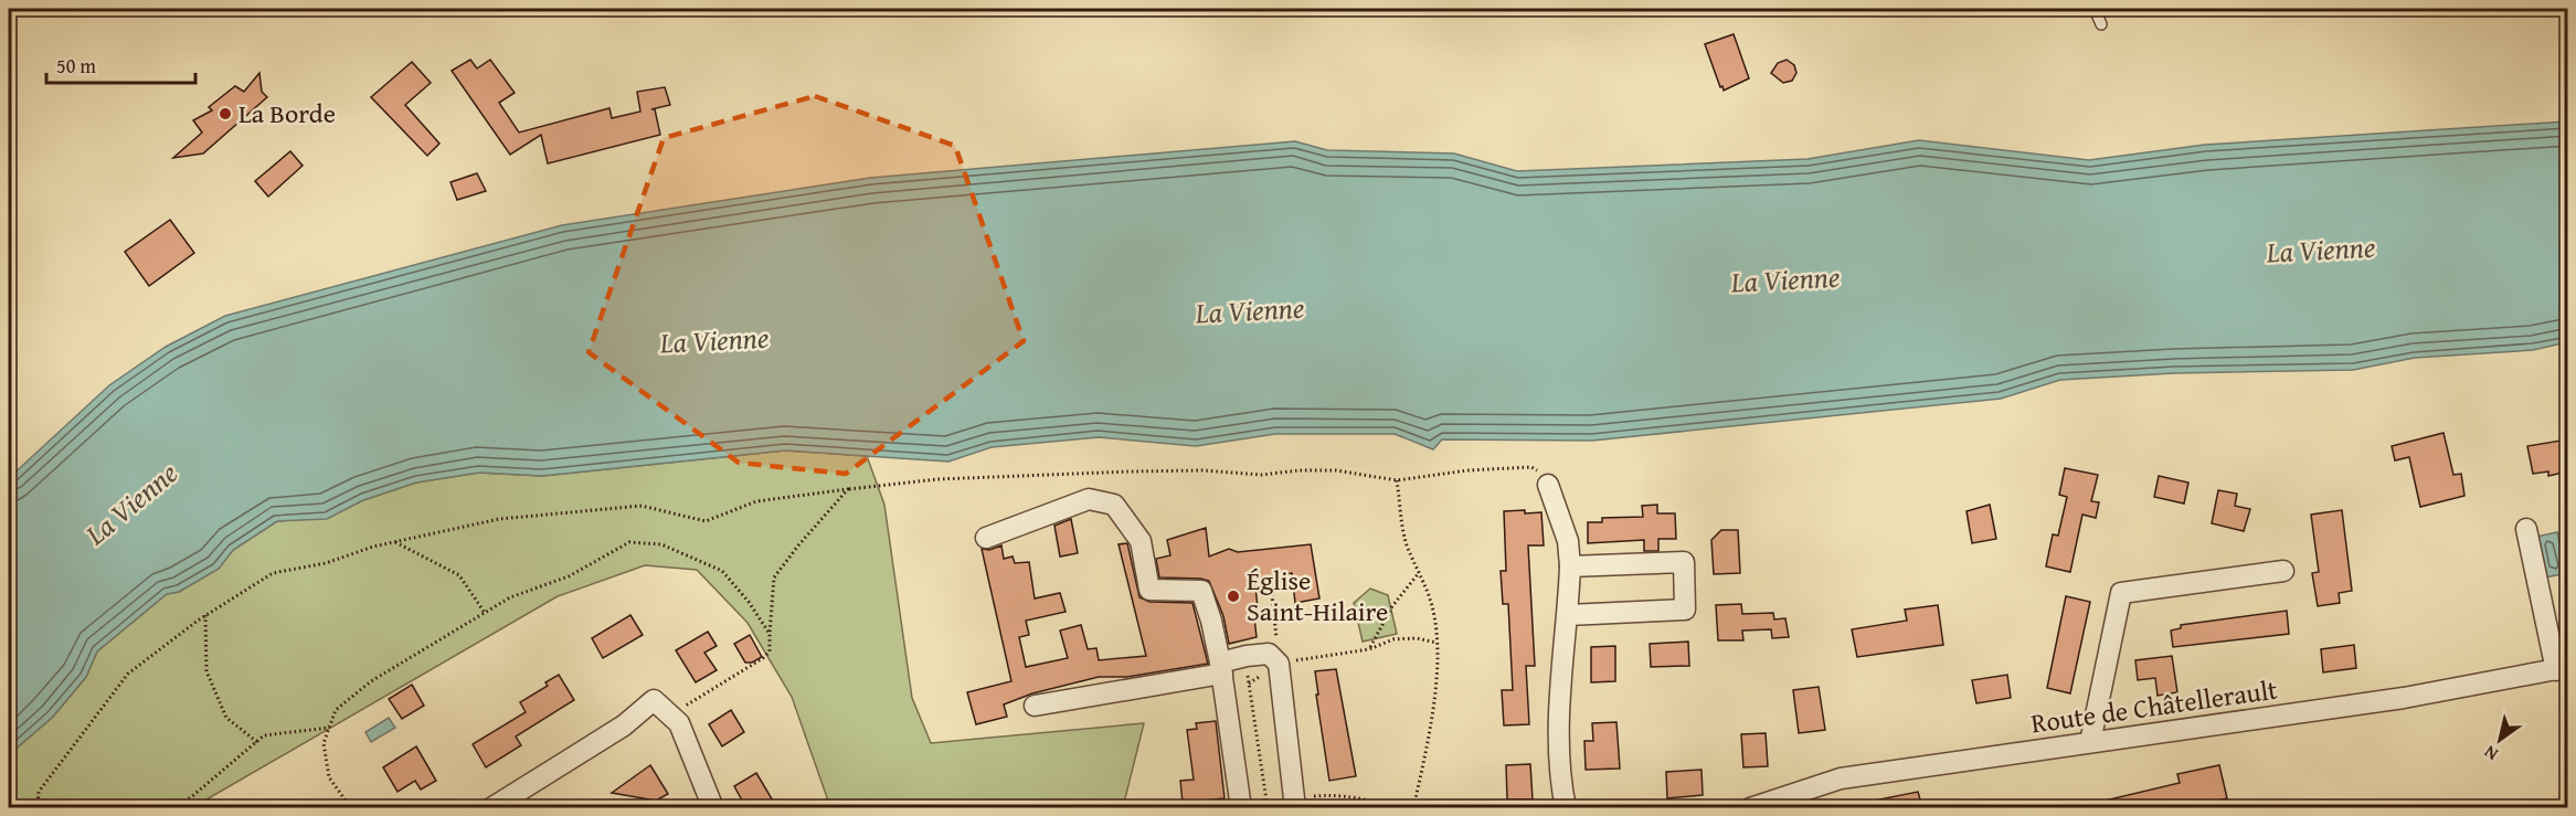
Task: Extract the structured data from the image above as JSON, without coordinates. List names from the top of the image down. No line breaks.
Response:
{"streets":{"street":["Route de Châtellerault"]},"water":["La Vienne"],"places":["La Borde","Église Saint-Hilaire"],"scale_bar":"50 m","north":"bottom left"}
